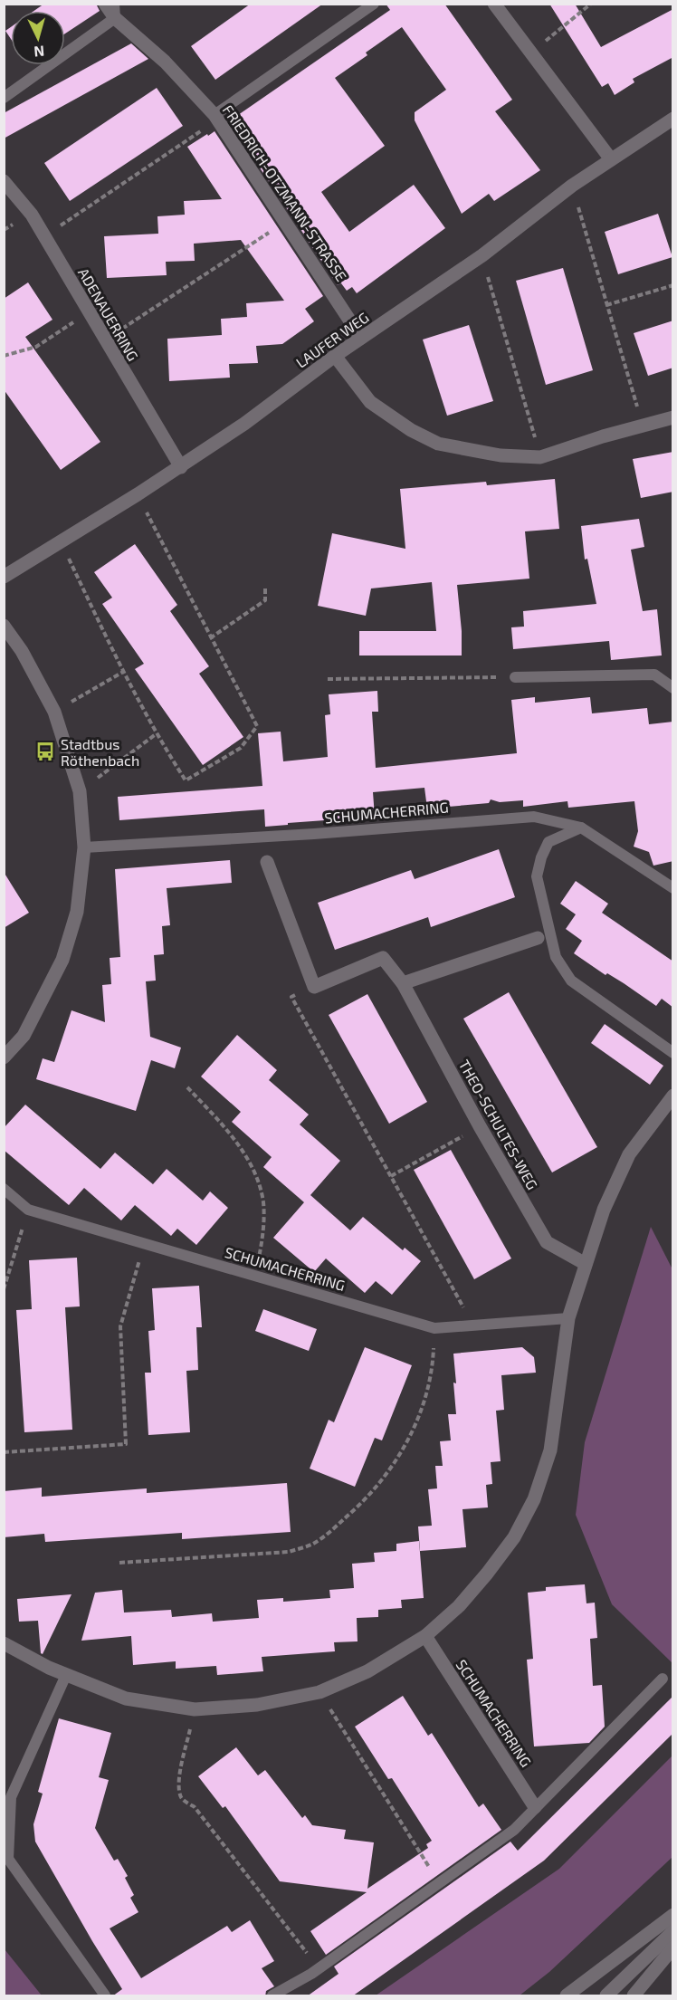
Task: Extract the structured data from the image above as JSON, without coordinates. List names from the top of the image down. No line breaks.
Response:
{"streets":{"street":["FRIEDRICH-OTZMANN-STRASSE","ADENAUERRING","LAUFER WEG","SCHUMACHERRING","THEO-SCHULTES-WEG"]},"crossings":[["FRIEDRICH-OTZMANN-STRASSE","LAUFER WEG"],["ADENAUERRING","LAUFER WEG"]],"places":{"bus stop":["Stadtbus Röthenbach"]},"north":"bottom"}
